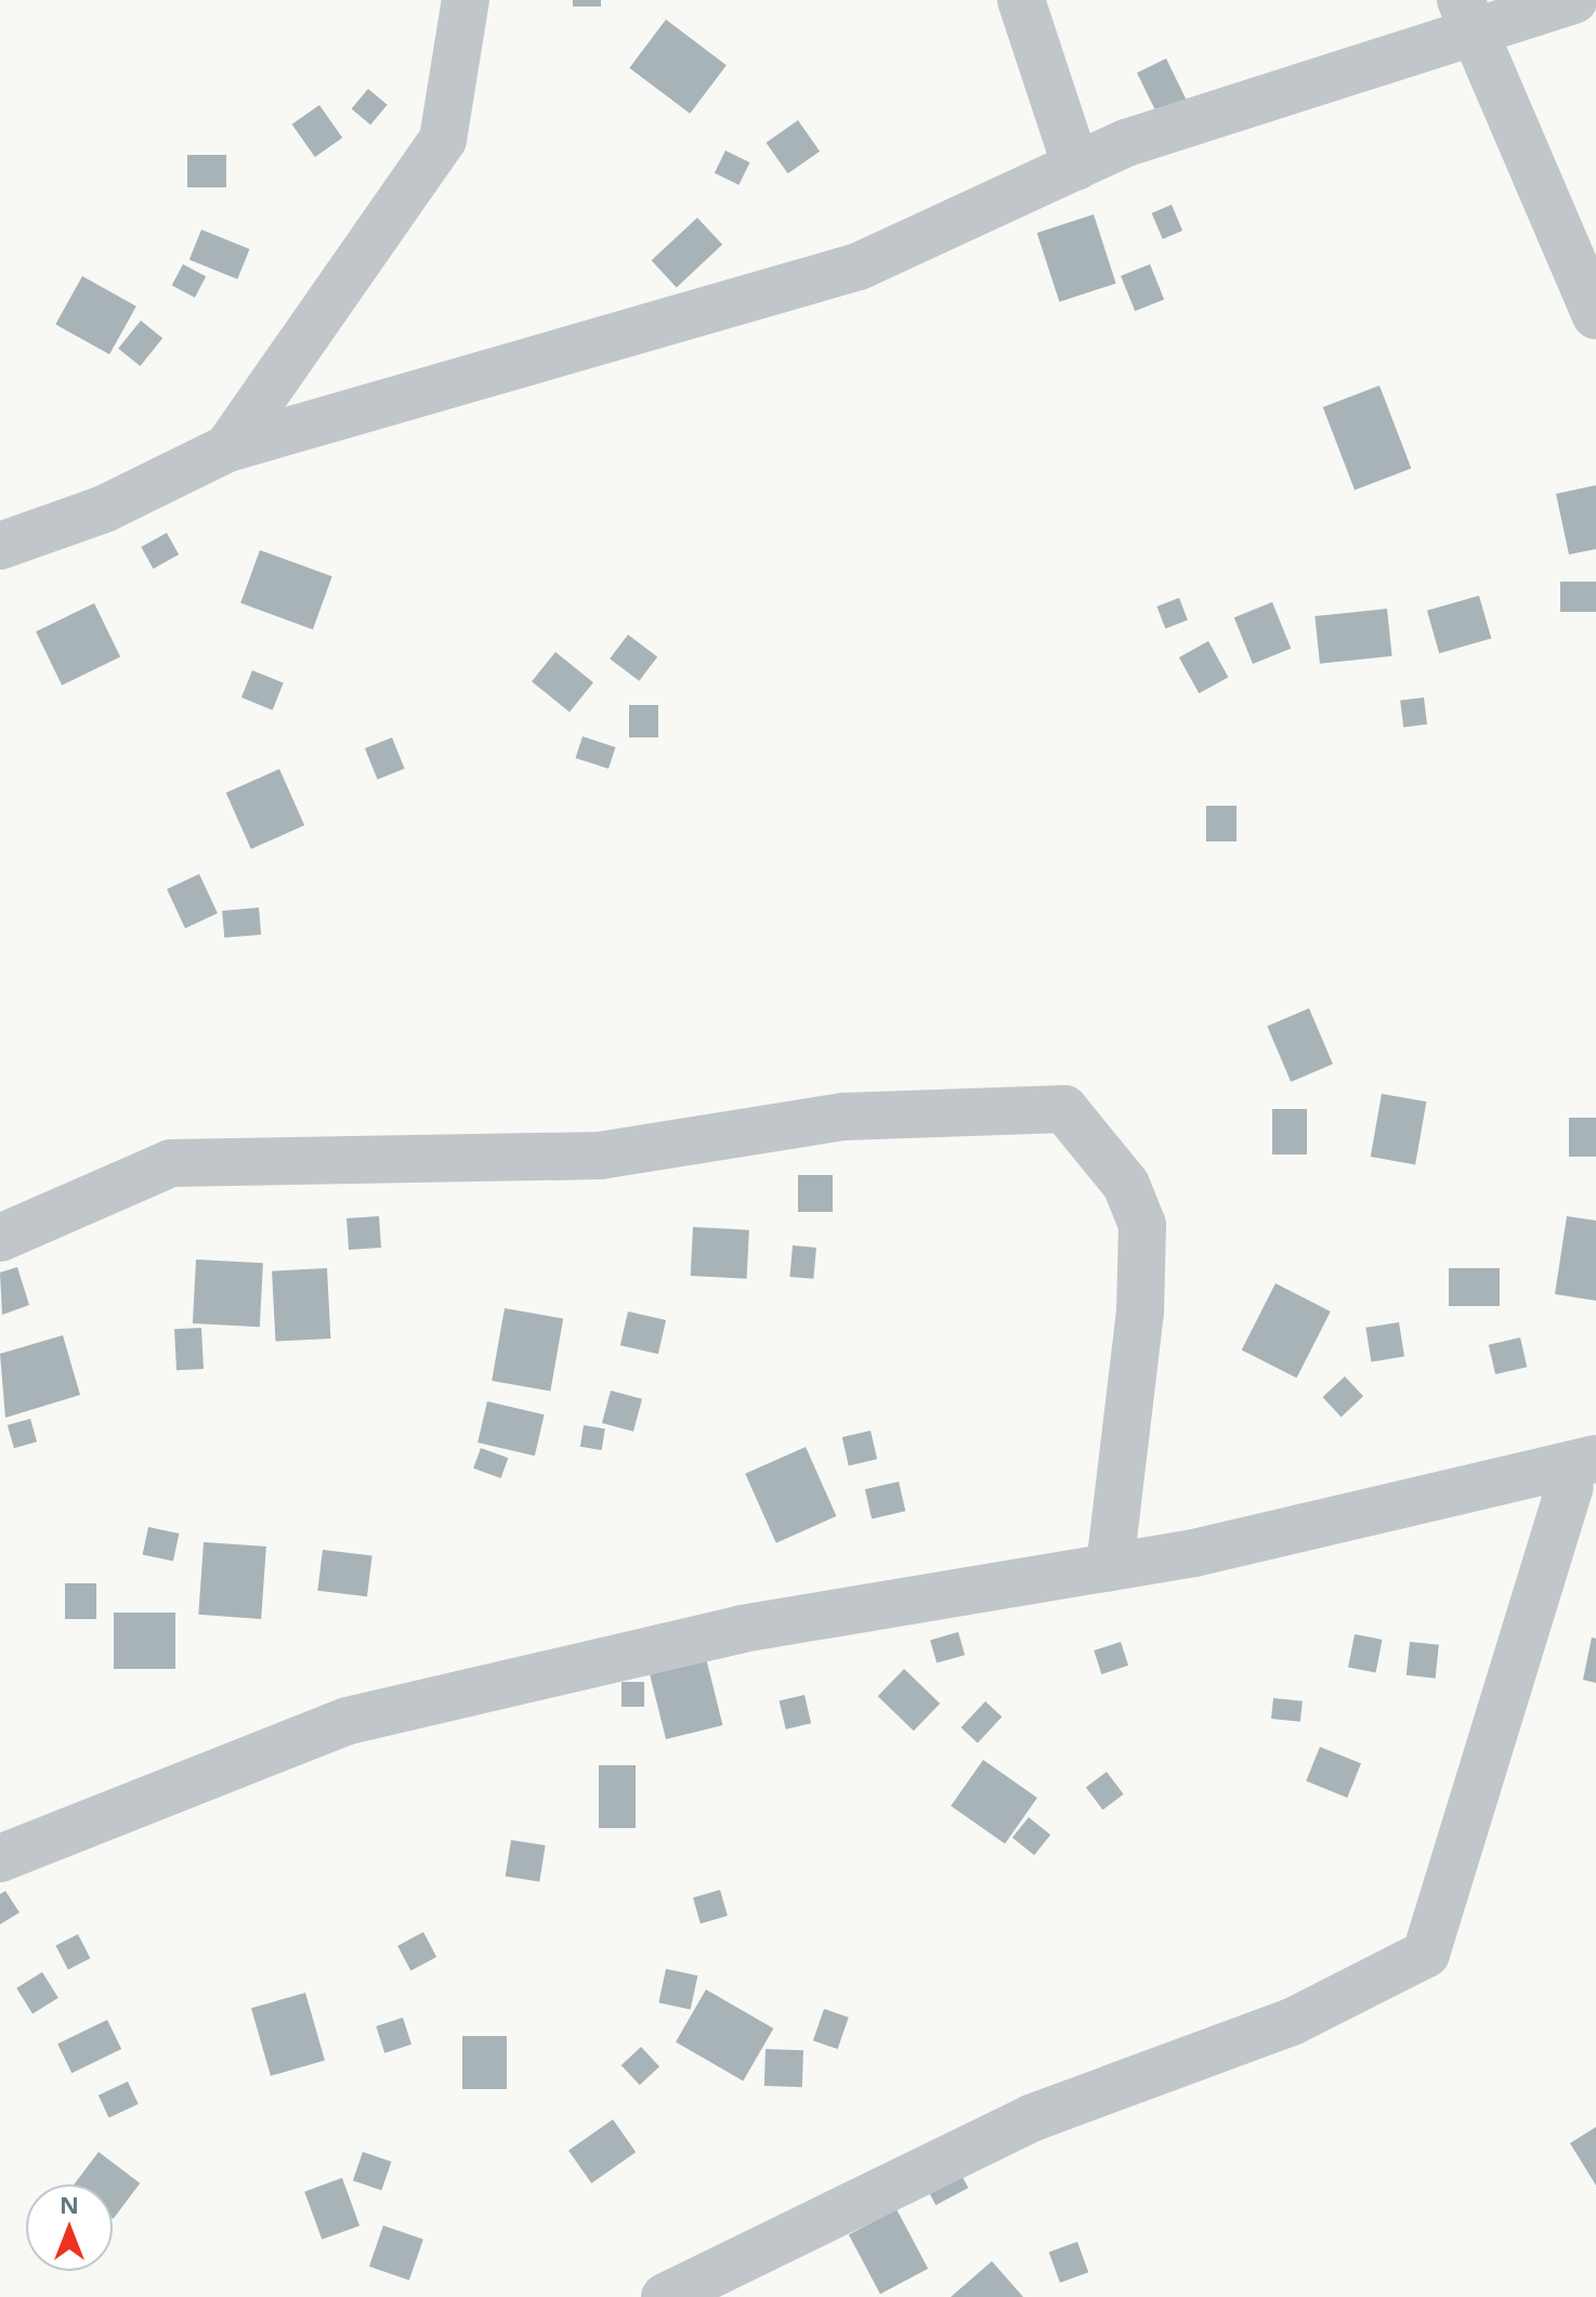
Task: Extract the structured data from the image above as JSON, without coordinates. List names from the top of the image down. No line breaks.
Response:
{"north":"top"}
